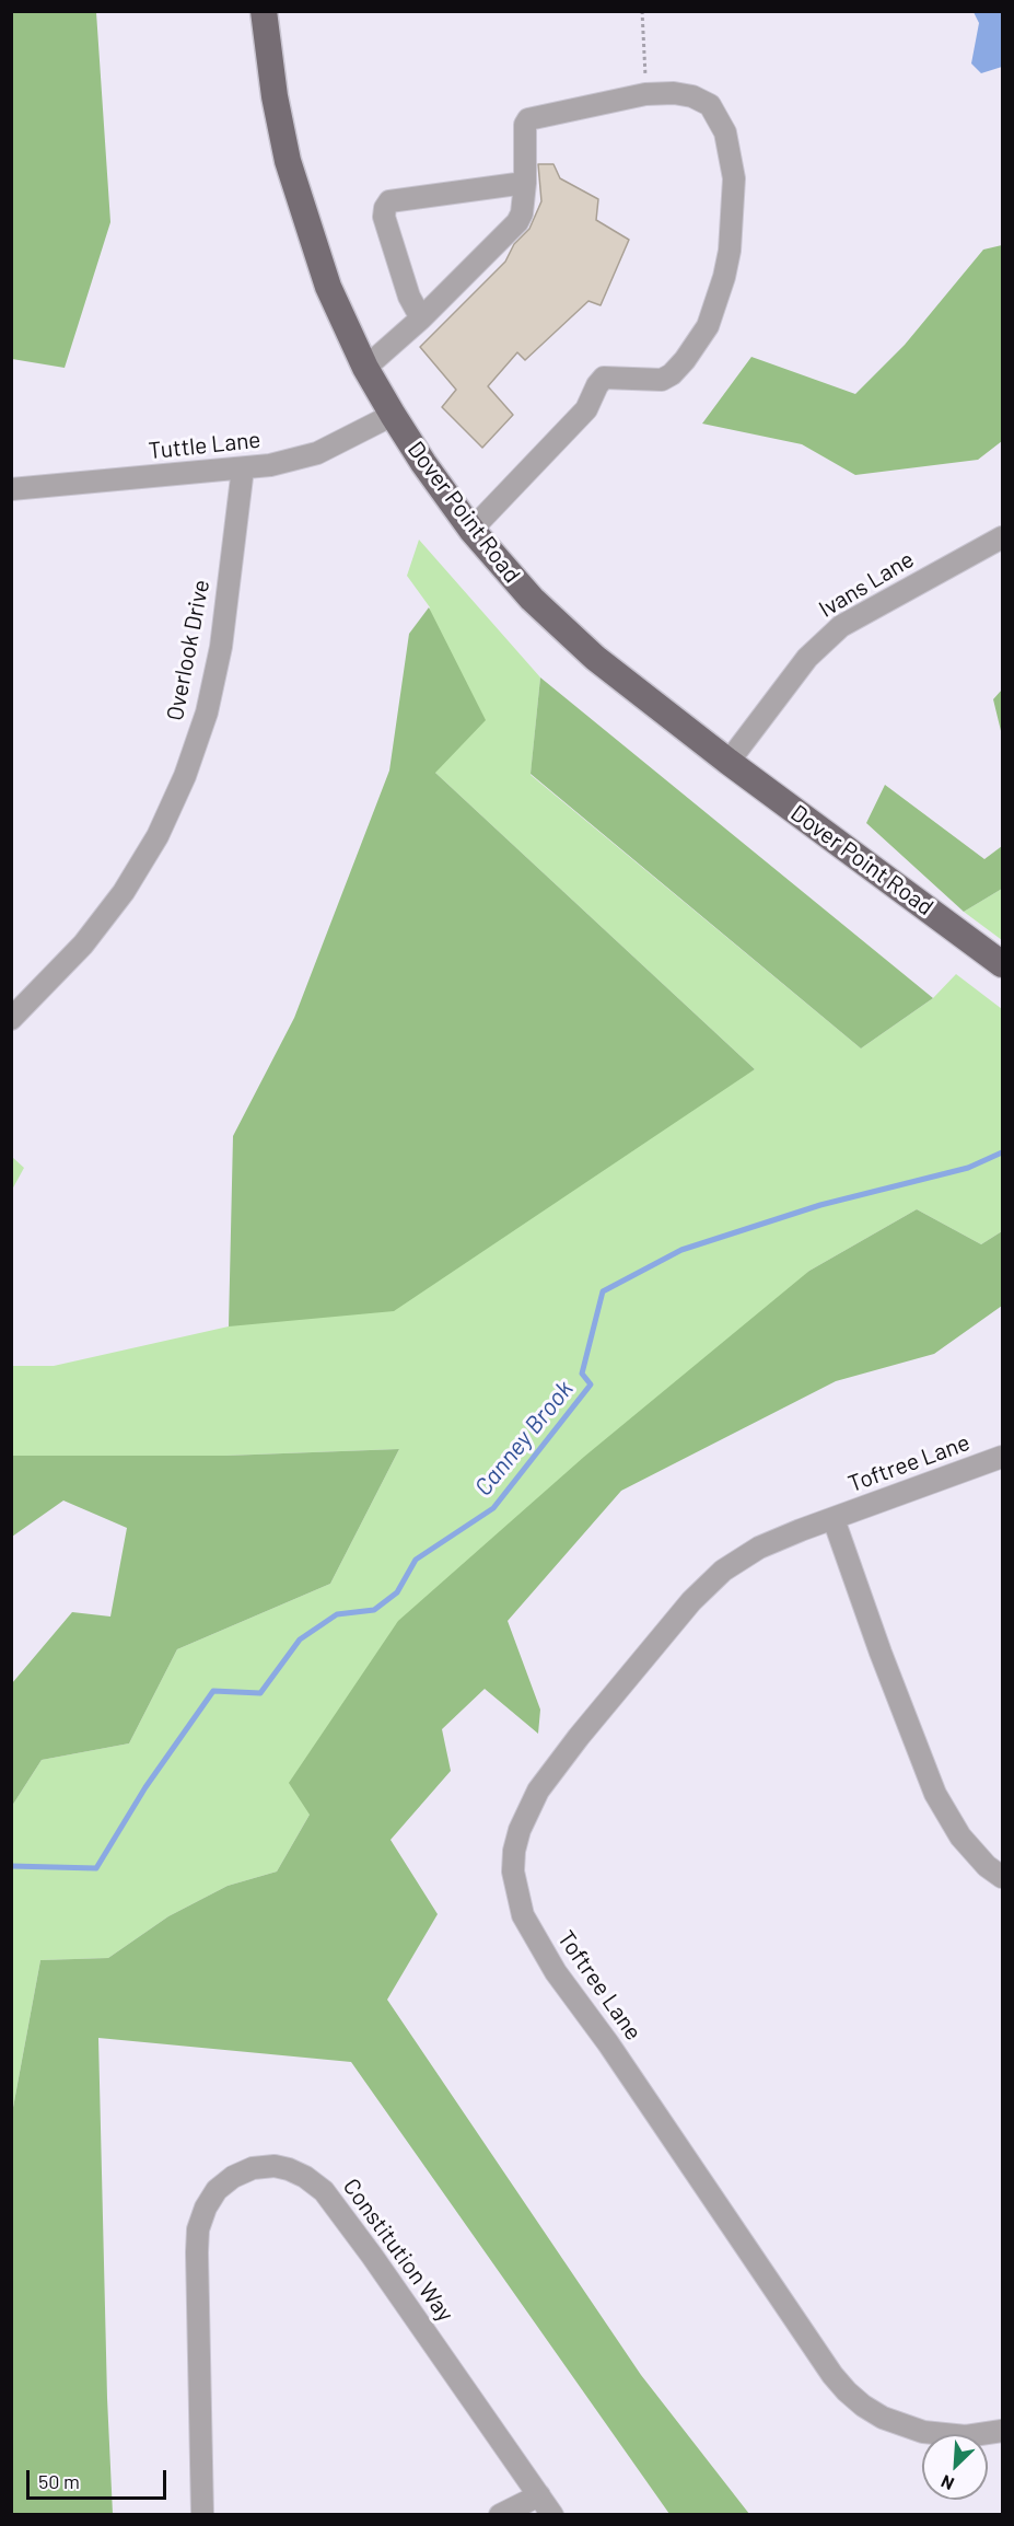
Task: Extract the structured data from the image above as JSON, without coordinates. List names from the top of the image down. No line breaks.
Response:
{"streets":{"main road":["Dover Point Road"],"street":["Tuttle Lane","Ivans Lane","Overlook Drive","Toftree Lane","Constitution Way"]},"crossings":[["Tuttle Lane","Dover Point Road"],["Tuttle Lane","Overlook Drive"],["Dover Point Road","Ivans Lane"]],"water":["Canney Brook"],"scale_bar":"50 m","north":"bottom left"}
